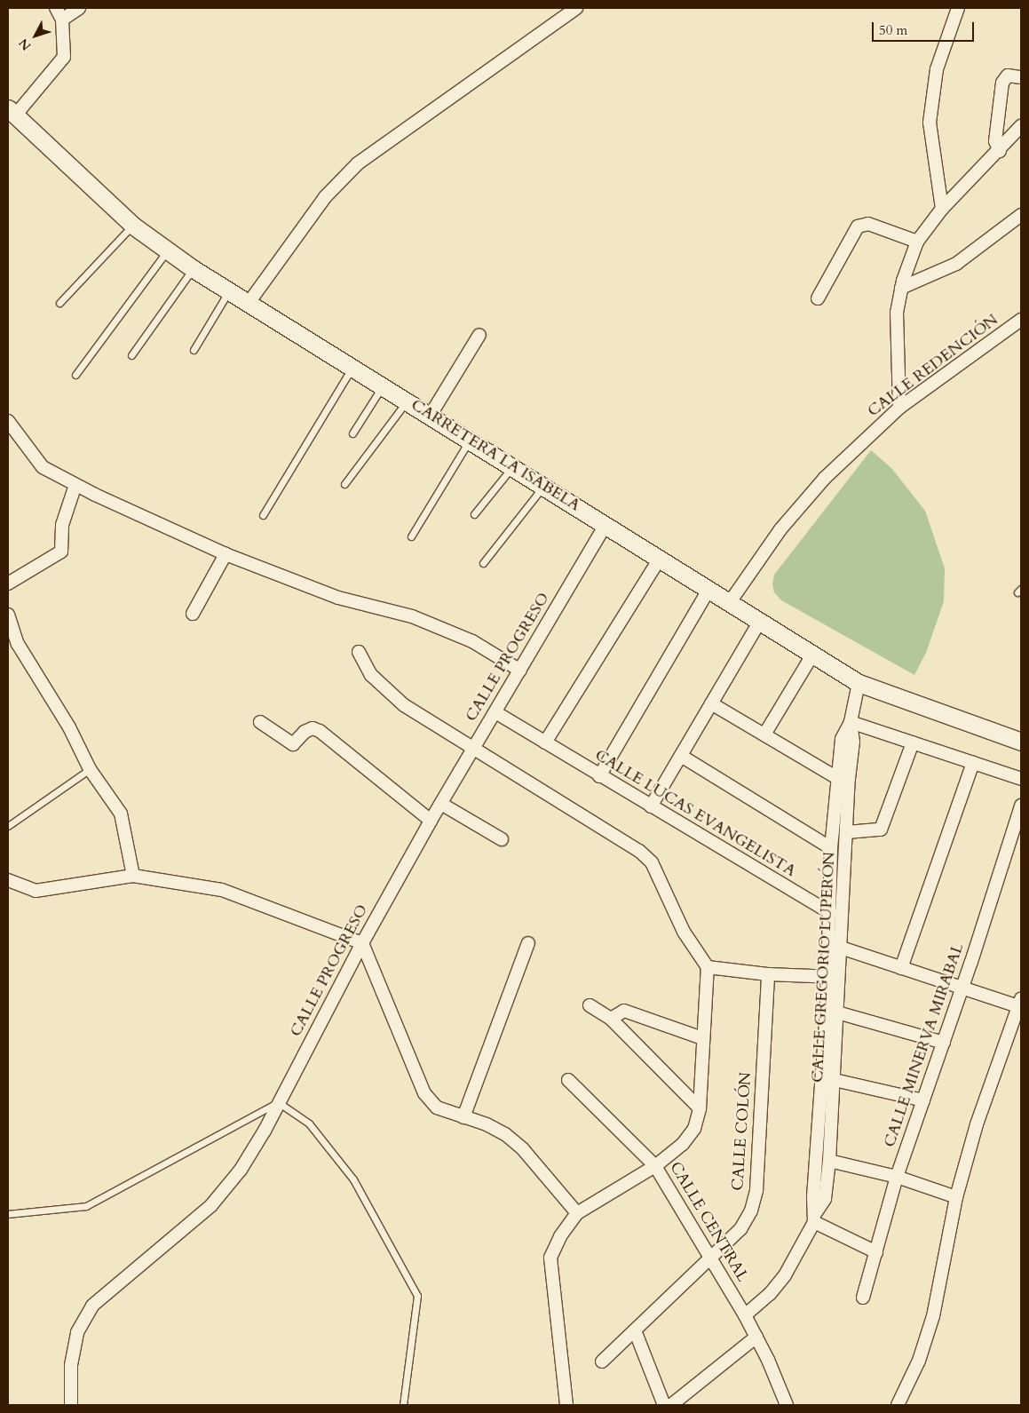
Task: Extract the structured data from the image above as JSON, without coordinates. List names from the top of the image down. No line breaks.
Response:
{"streets":{"main road":["CARRETERA LA ISABELA"],"street":["CALLE REDENCIÓN","CALLE PROGRESO","CALLE LUCAS EVANGELISTA","CALLE GREGORIO LUPERÓN","CALLE MINERVA MIRABAL","CALLE COLÓN","CALLE CENTRAL"]},"crossings":[["CALLE REDENCIÓN","CARRETERA LA ISABELA"],["CARRETERA LA ISABELA","CALLE PROGRESO"],["CARRETERA LA ISABELA","CALLE GREGORIO LUPERÓN"],["CALLE PROGRESO","CALLE LUCAS EVANGELISTA"],["CALLE LUCAS EVANGELISTA","CALLE GREGORIO LUPERÓN"],["CALLE GREGORIO LUPERÓN","CALLE CENTRAL"],["CALLE COLÓN","CALLE CENTRAL"]],"scale_bar":"50 m","north":"bottom left"}
